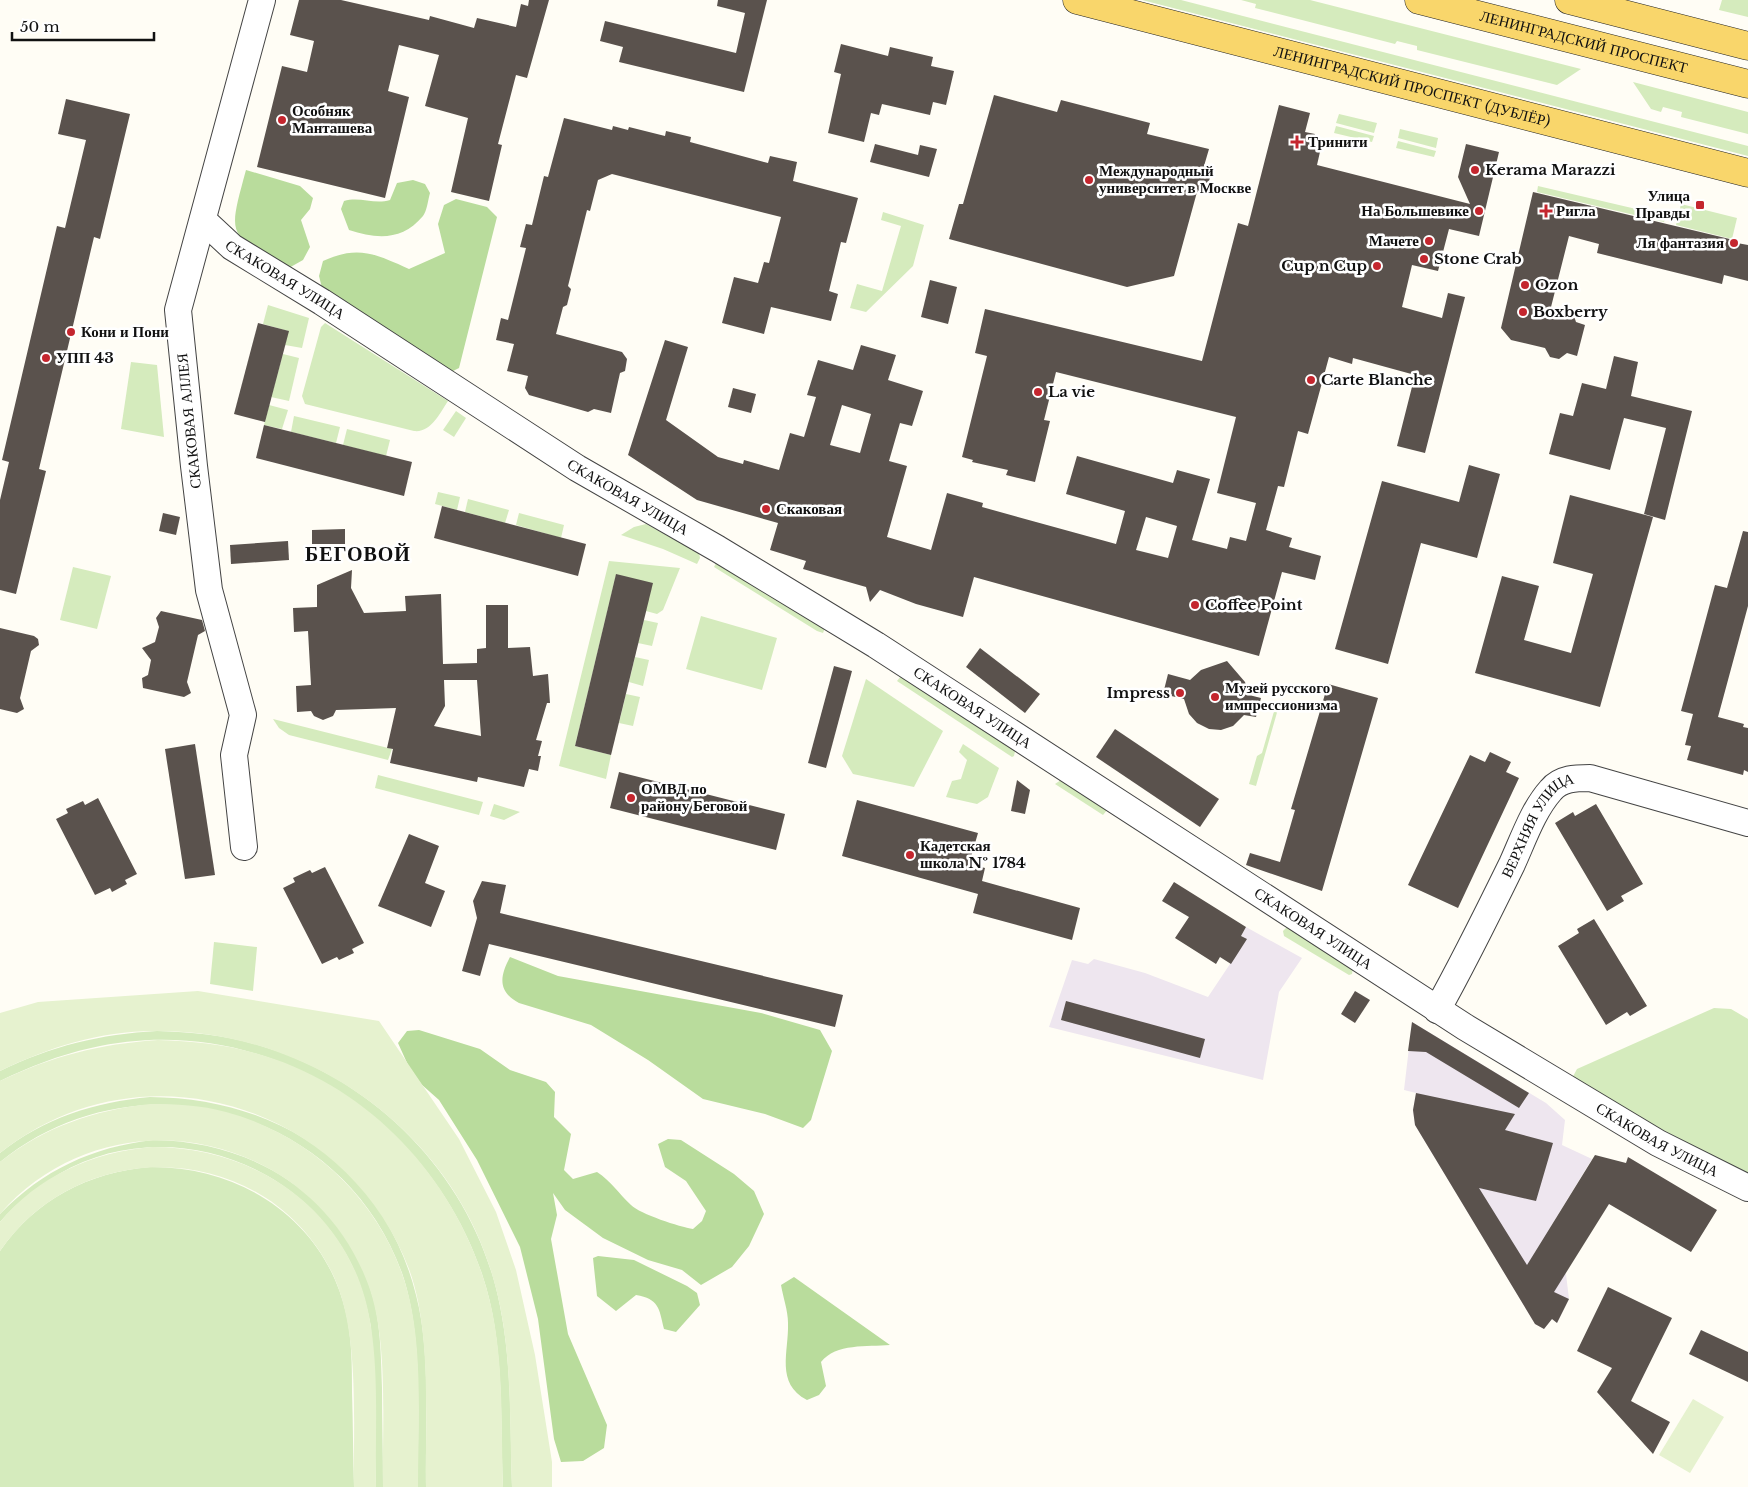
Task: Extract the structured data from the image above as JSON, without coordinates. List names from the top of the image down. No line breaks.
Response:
{"streets":{"main road":["ЛЕНИНГРАДСКИЙ ПРОСПЕКТ","ЛЕНИНГРАДСКИЙ ПРОСПЕКТ (ДУБЛЁР)"],"street":["СКАКОВАЯ УЛИЦА","СКАКОВАЯ АЛЛЕЯ","ВЕРХНЯЯ УЛИЦА"]},"crossings":[["СКАКОВАЯ УЛИЦА","СКАКОВАЯ АЛЛЕЯ"],["СКАКОВАЯ УЛИЦА","ВЕРХНЯЯ УЛИЦА"]],"districts":["БЕГОВОЙ"],"places":{"other":["Особняк Манташева","Kerama Marazzi","Международный университет в Москве","На Большевике","Мачете","Ля фантазия","Stone Crab","Cup n Cup","Ozon","Boxberry","Кони и Пони","УПП 43","Carte Blanche","La vie","Скаковая","Coffee Point","Impress","Музей русского импрессионизма","ОМВД по району Беговой","Кадетская школа № 1784"],"health":["Тринити","Ригла"],"transit":["Улица Правды"]},"scale_bar":"50 m"}
